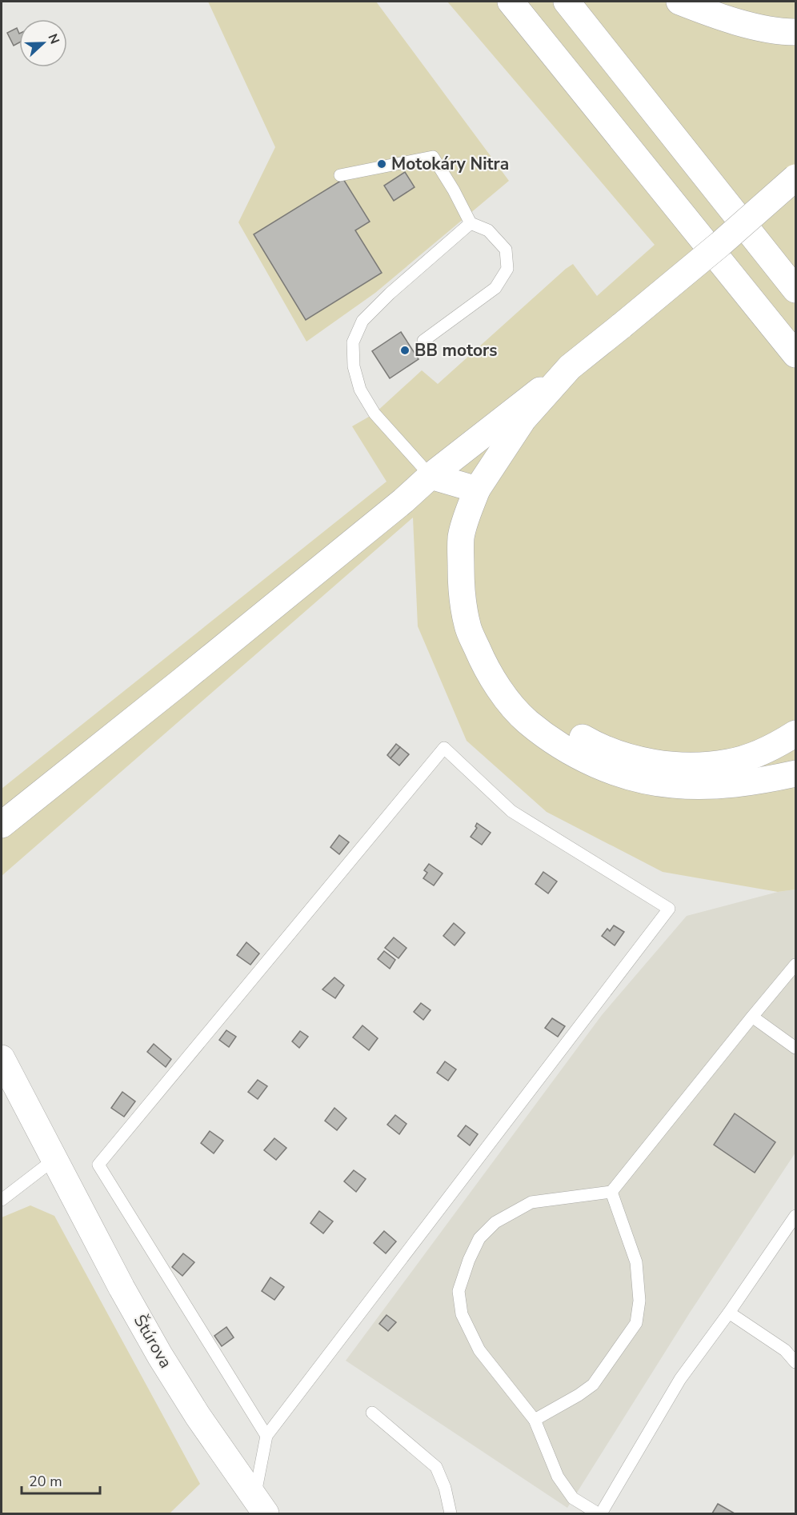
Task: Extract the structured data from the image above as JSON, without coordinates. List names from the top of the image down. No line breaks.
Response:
{"streets":{"main road":["Štúrova"]},"places":["Motokáry Nitra","BB motors"],"scale_bar":"20 m","north":"right"}
